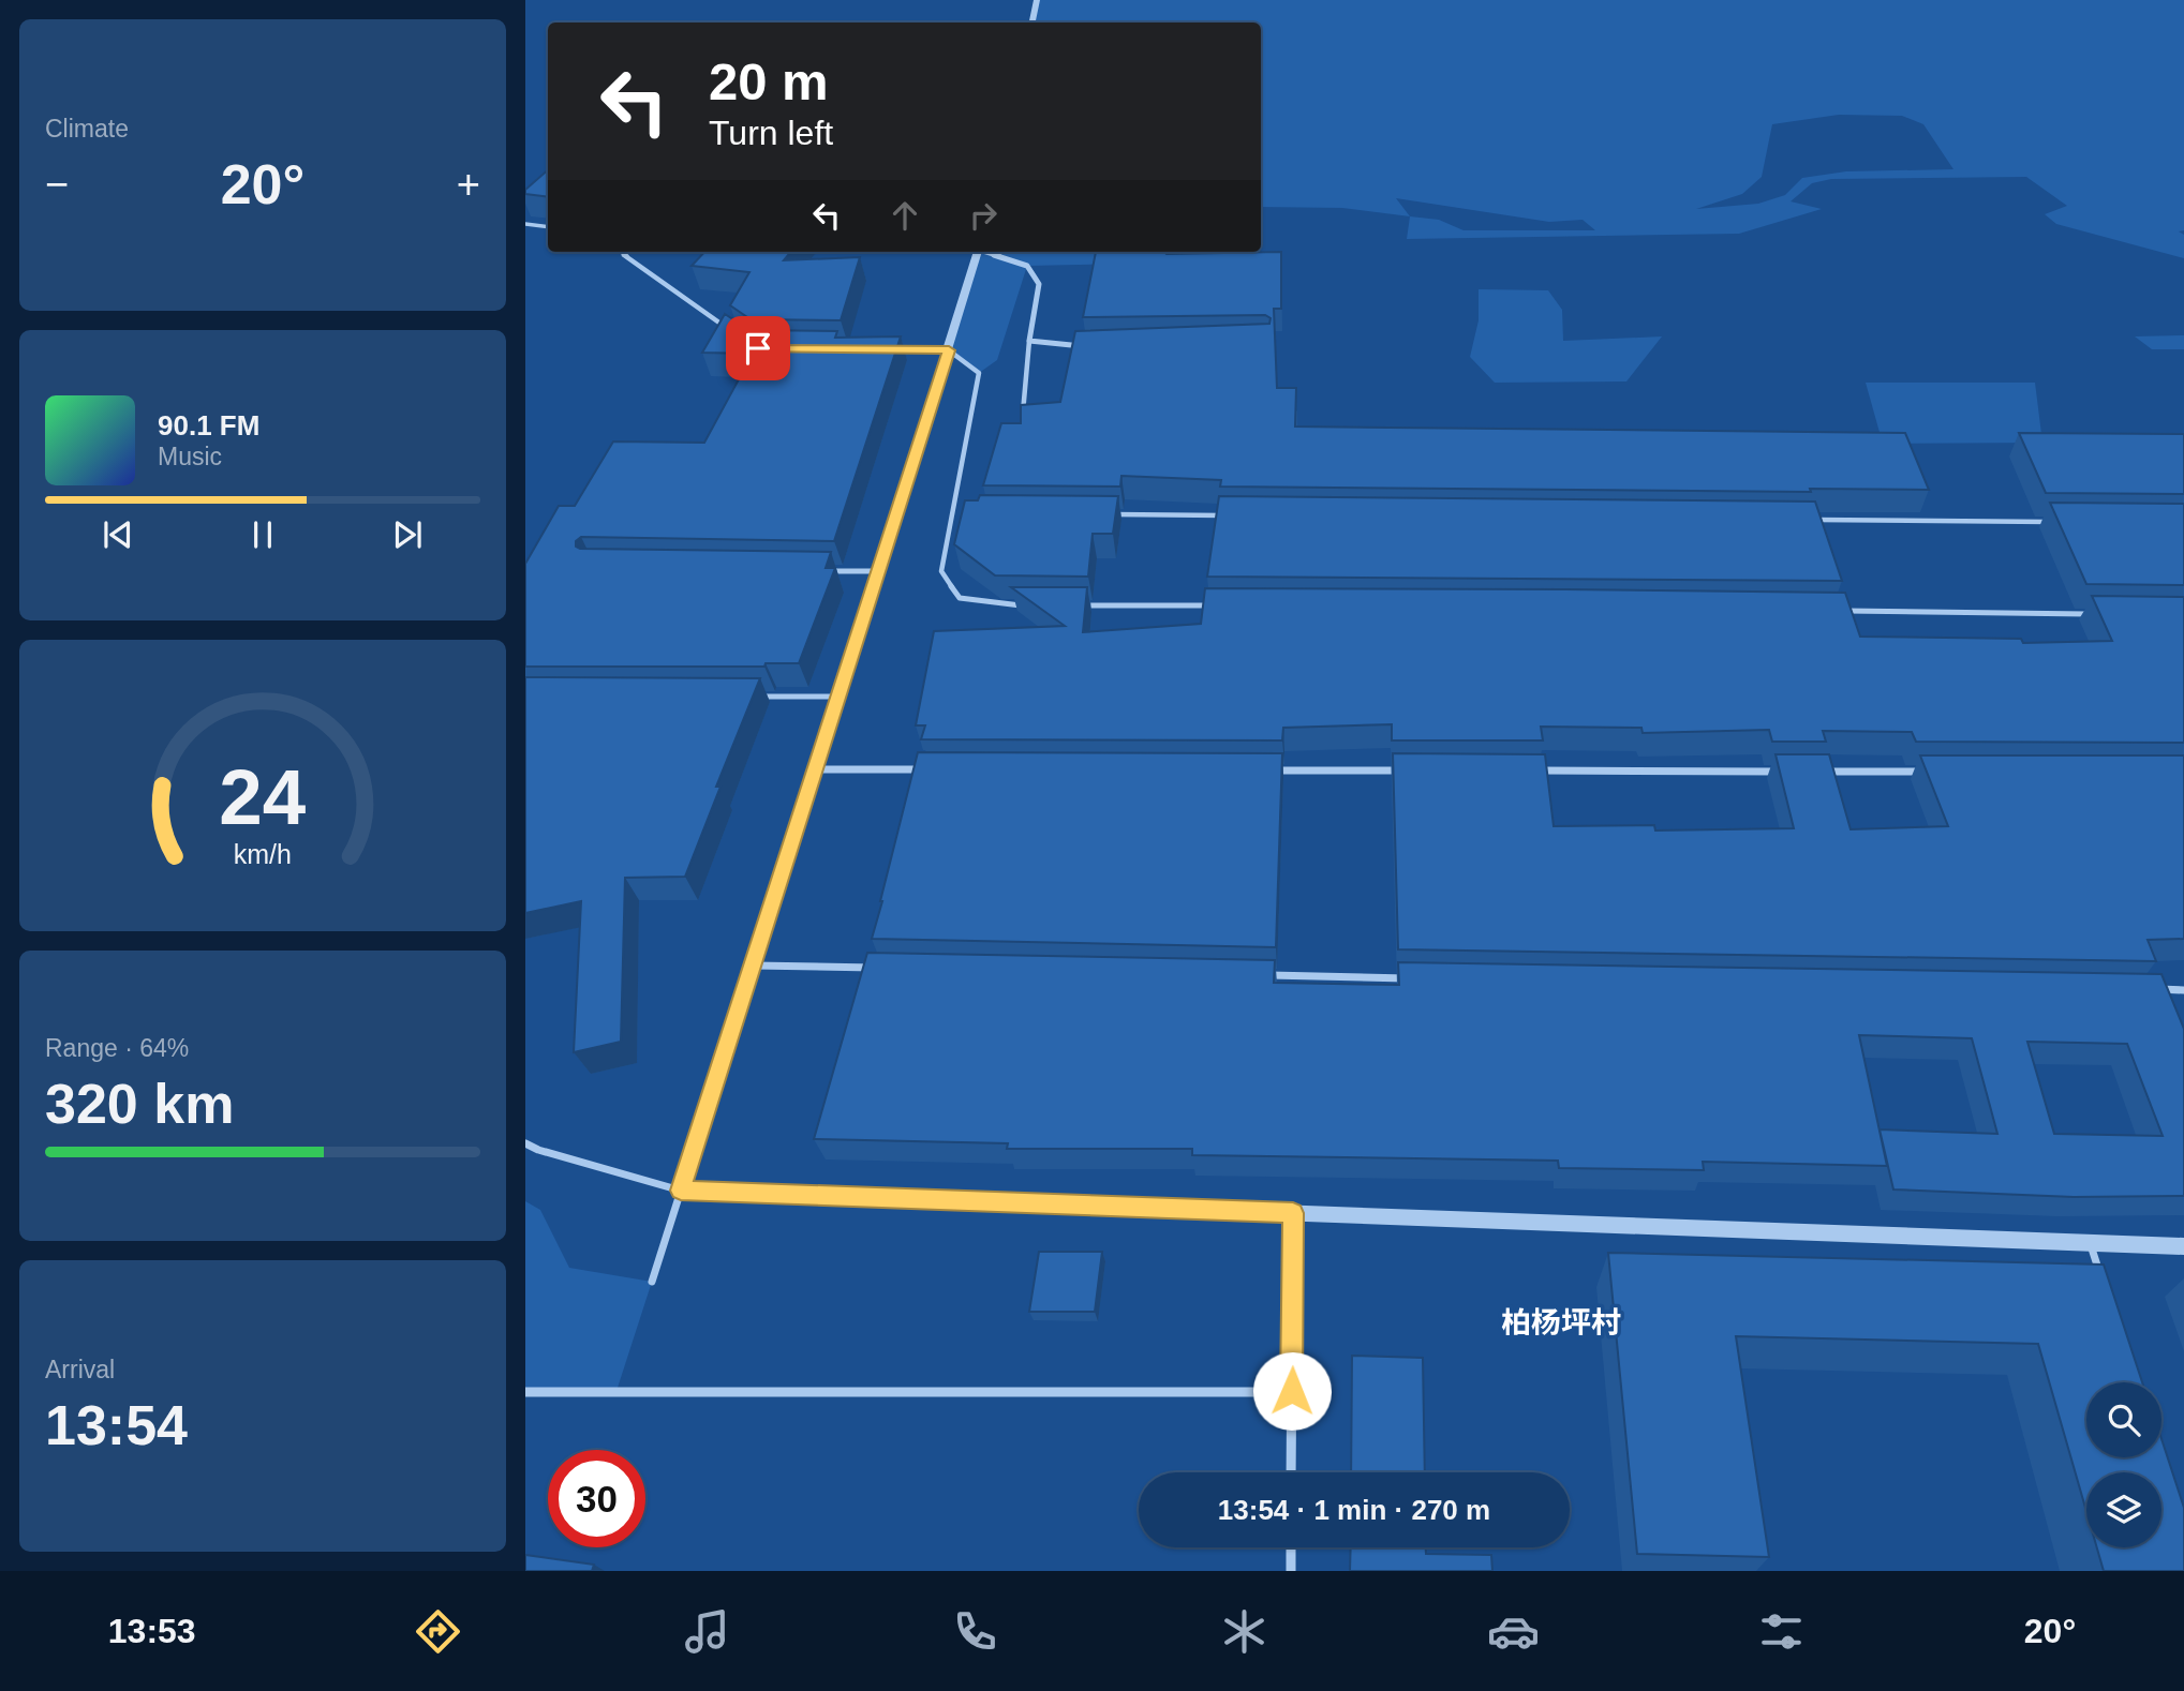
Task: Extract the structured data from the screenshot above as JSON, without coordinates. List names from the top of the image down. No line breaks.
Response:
{"districts":["柏杨坪村"],"page":{"tile":["Climate",["Range · 64%","320 km"],["Arrival","13:54"]],"turn":["20 m","Turn left"],"heat":["−","20°","+"],"song":["90.1 FM","Music"],"limit":"30","trip":"13:54 · 1 min · 270 m","tabs":["13:53","20°"],"gauge":["24","km/h"]}}
